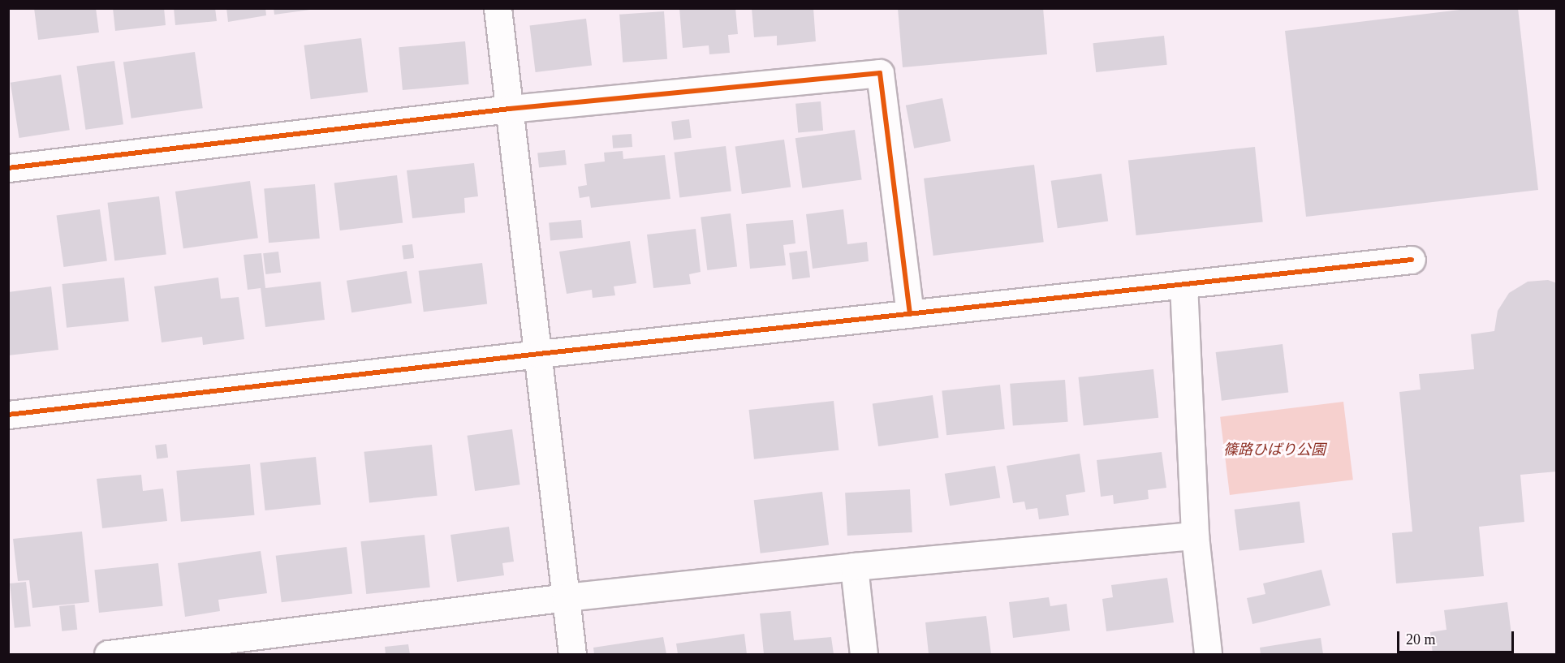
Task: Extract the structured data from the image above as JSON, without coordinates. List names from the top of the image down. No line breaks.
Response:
{"parks":["篠路ひばり公園"],"scale_bar":"20 m"}
